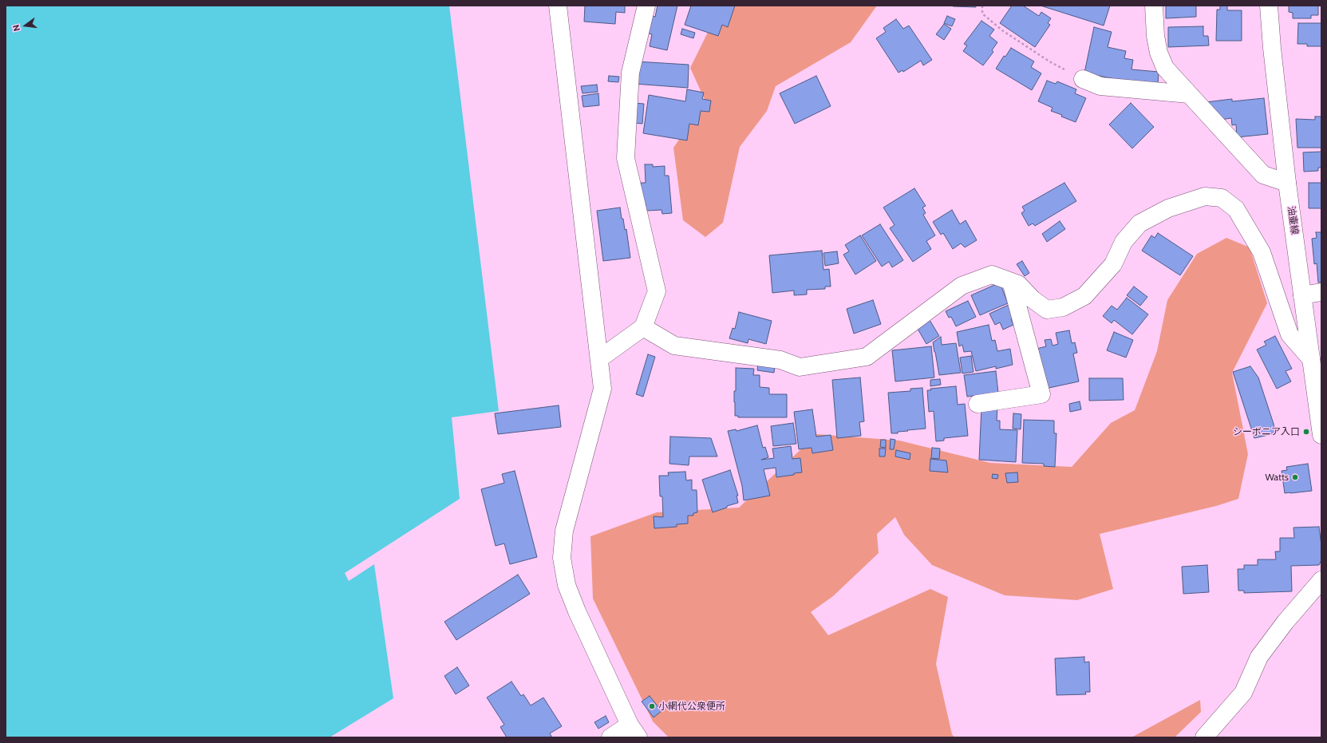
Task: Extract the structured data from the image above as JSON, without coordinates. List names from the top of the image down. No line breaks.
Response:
{"streets":{"street":["油壷線"]},"places":["シーボニア入口","Watts","小網代公衆便所"],"north":"left"}
